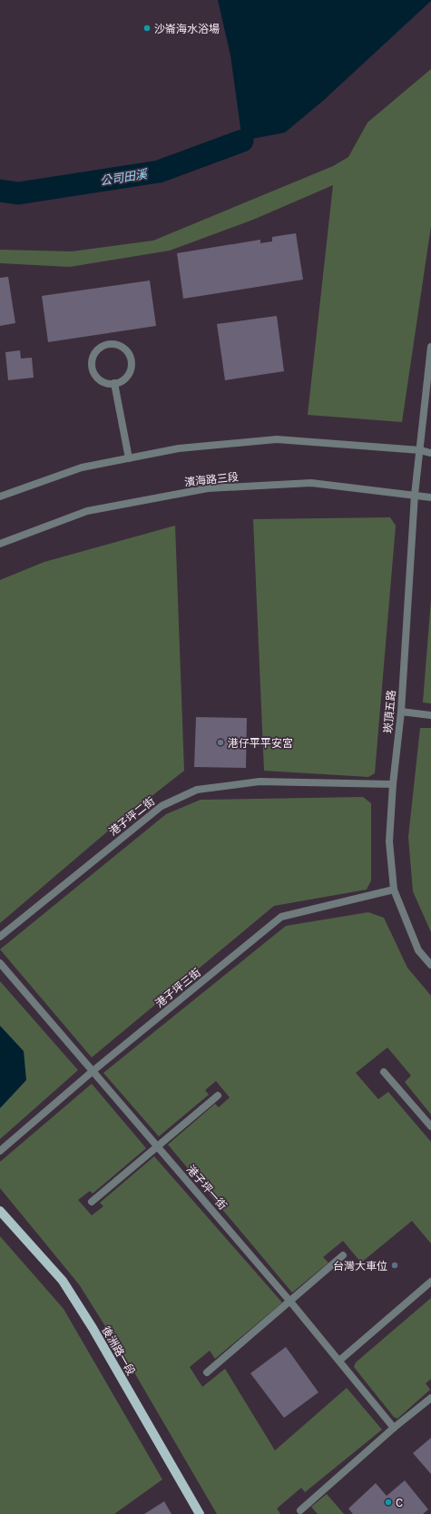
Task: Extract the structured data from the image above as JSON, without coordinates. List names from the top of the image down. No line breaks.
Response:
{"streets":{"main road":["後洲路一段"],"street":["濱海路三段","崁頂五路","港子坪二街","港子坪三街","港子坪一街"]},"crossings":[["濱海路三段","崁頂五路"],["崁頂五路","港子坪二街"],["崁頂五路","港子坪三街"],["港子坪三街","港子坪一街"]],"water":["公司田溪"],"places":["沙崙海水浴場","港仔平平安宮","台灣大車位","C"]}
